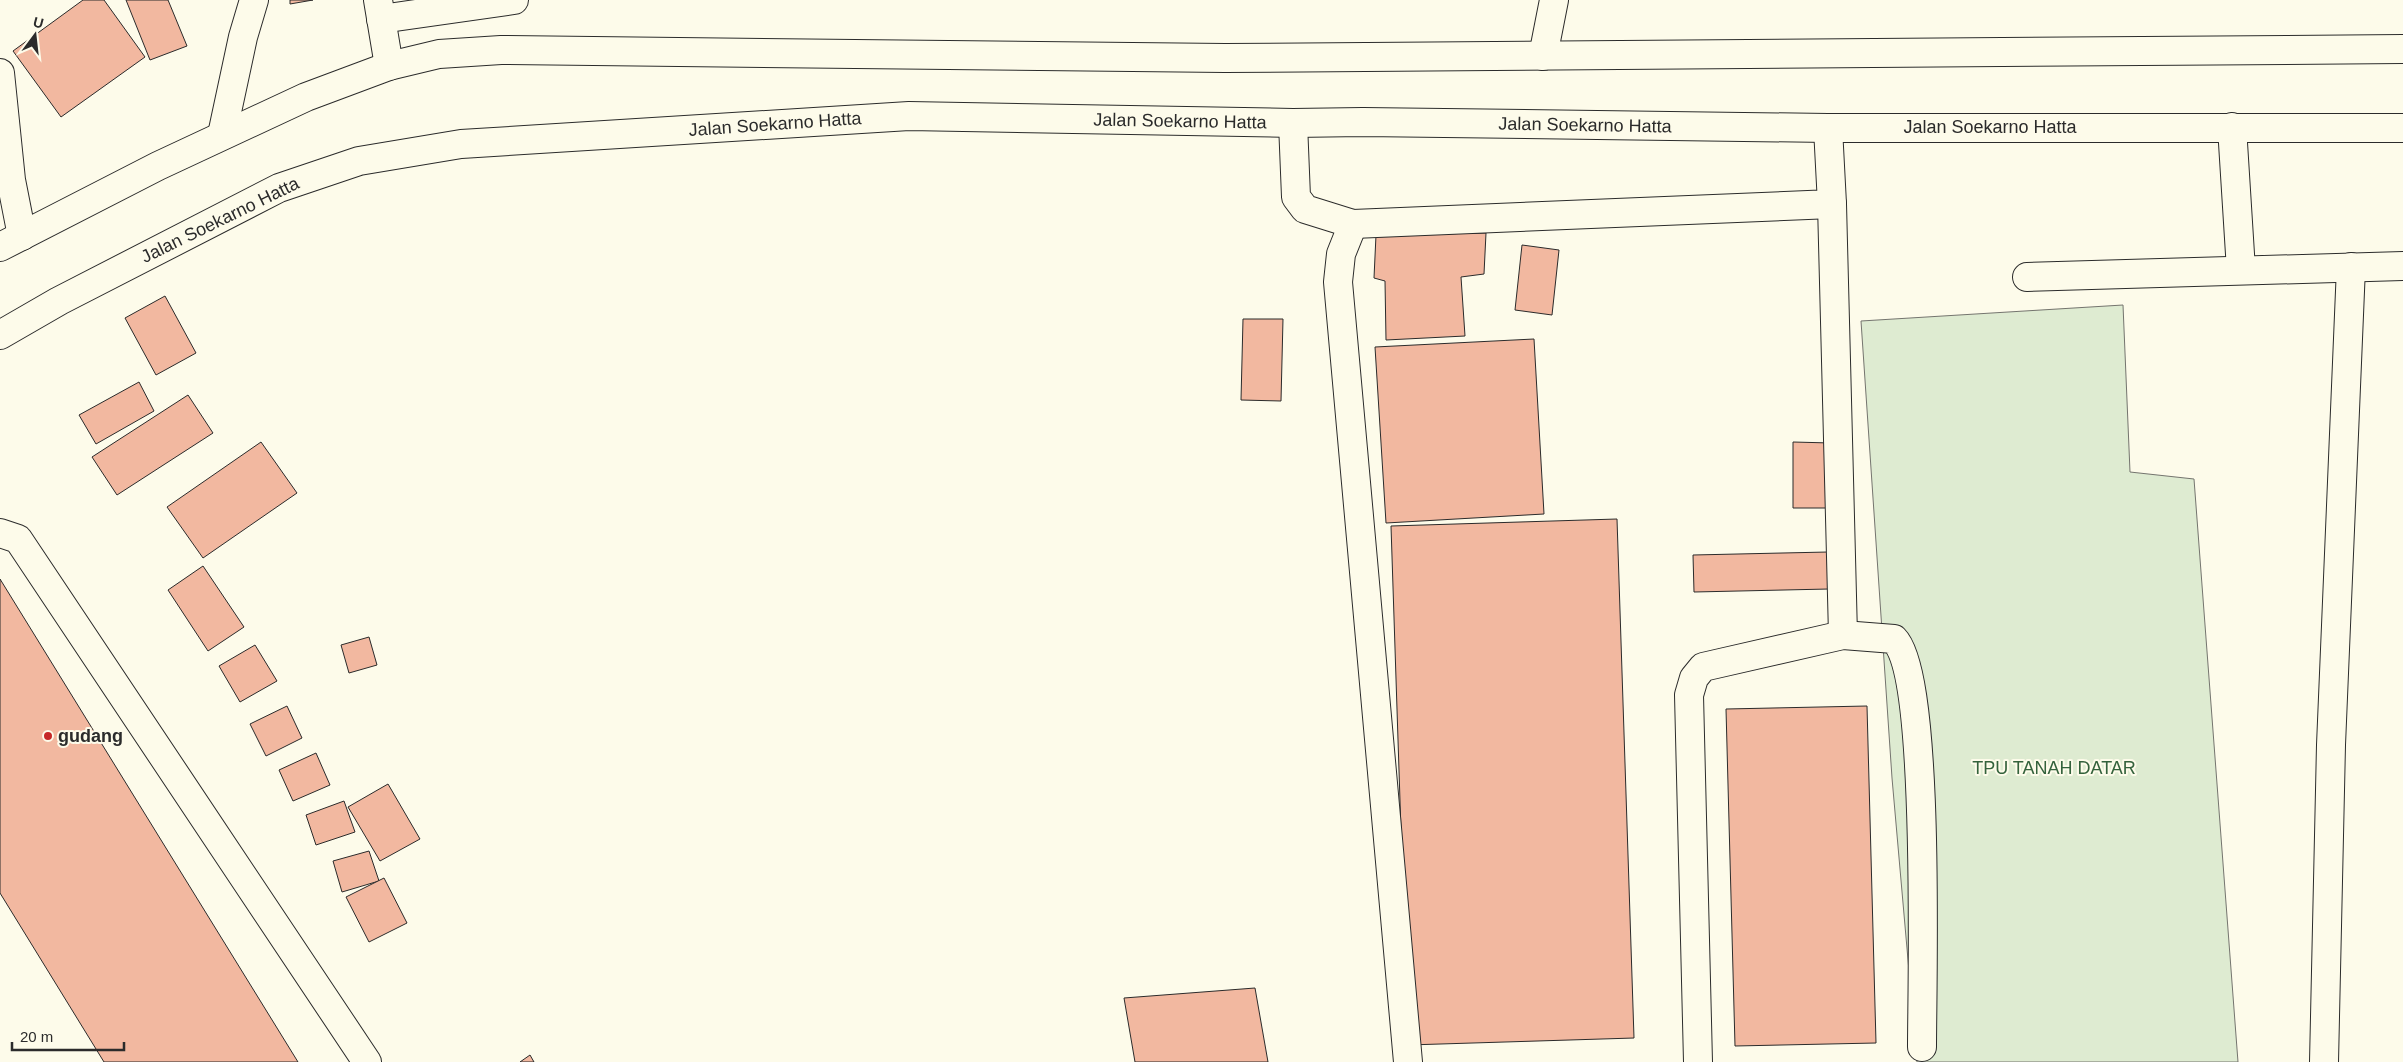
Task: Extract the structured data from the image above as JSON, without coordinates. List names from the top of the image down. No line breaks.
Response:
{"streets":{"main road":["Jalan Soekarno Hatta"]},"parks":["TPU TANAH DATAR"],"places":["gudang"],"scale_bar":"20 m","north":"top"}
